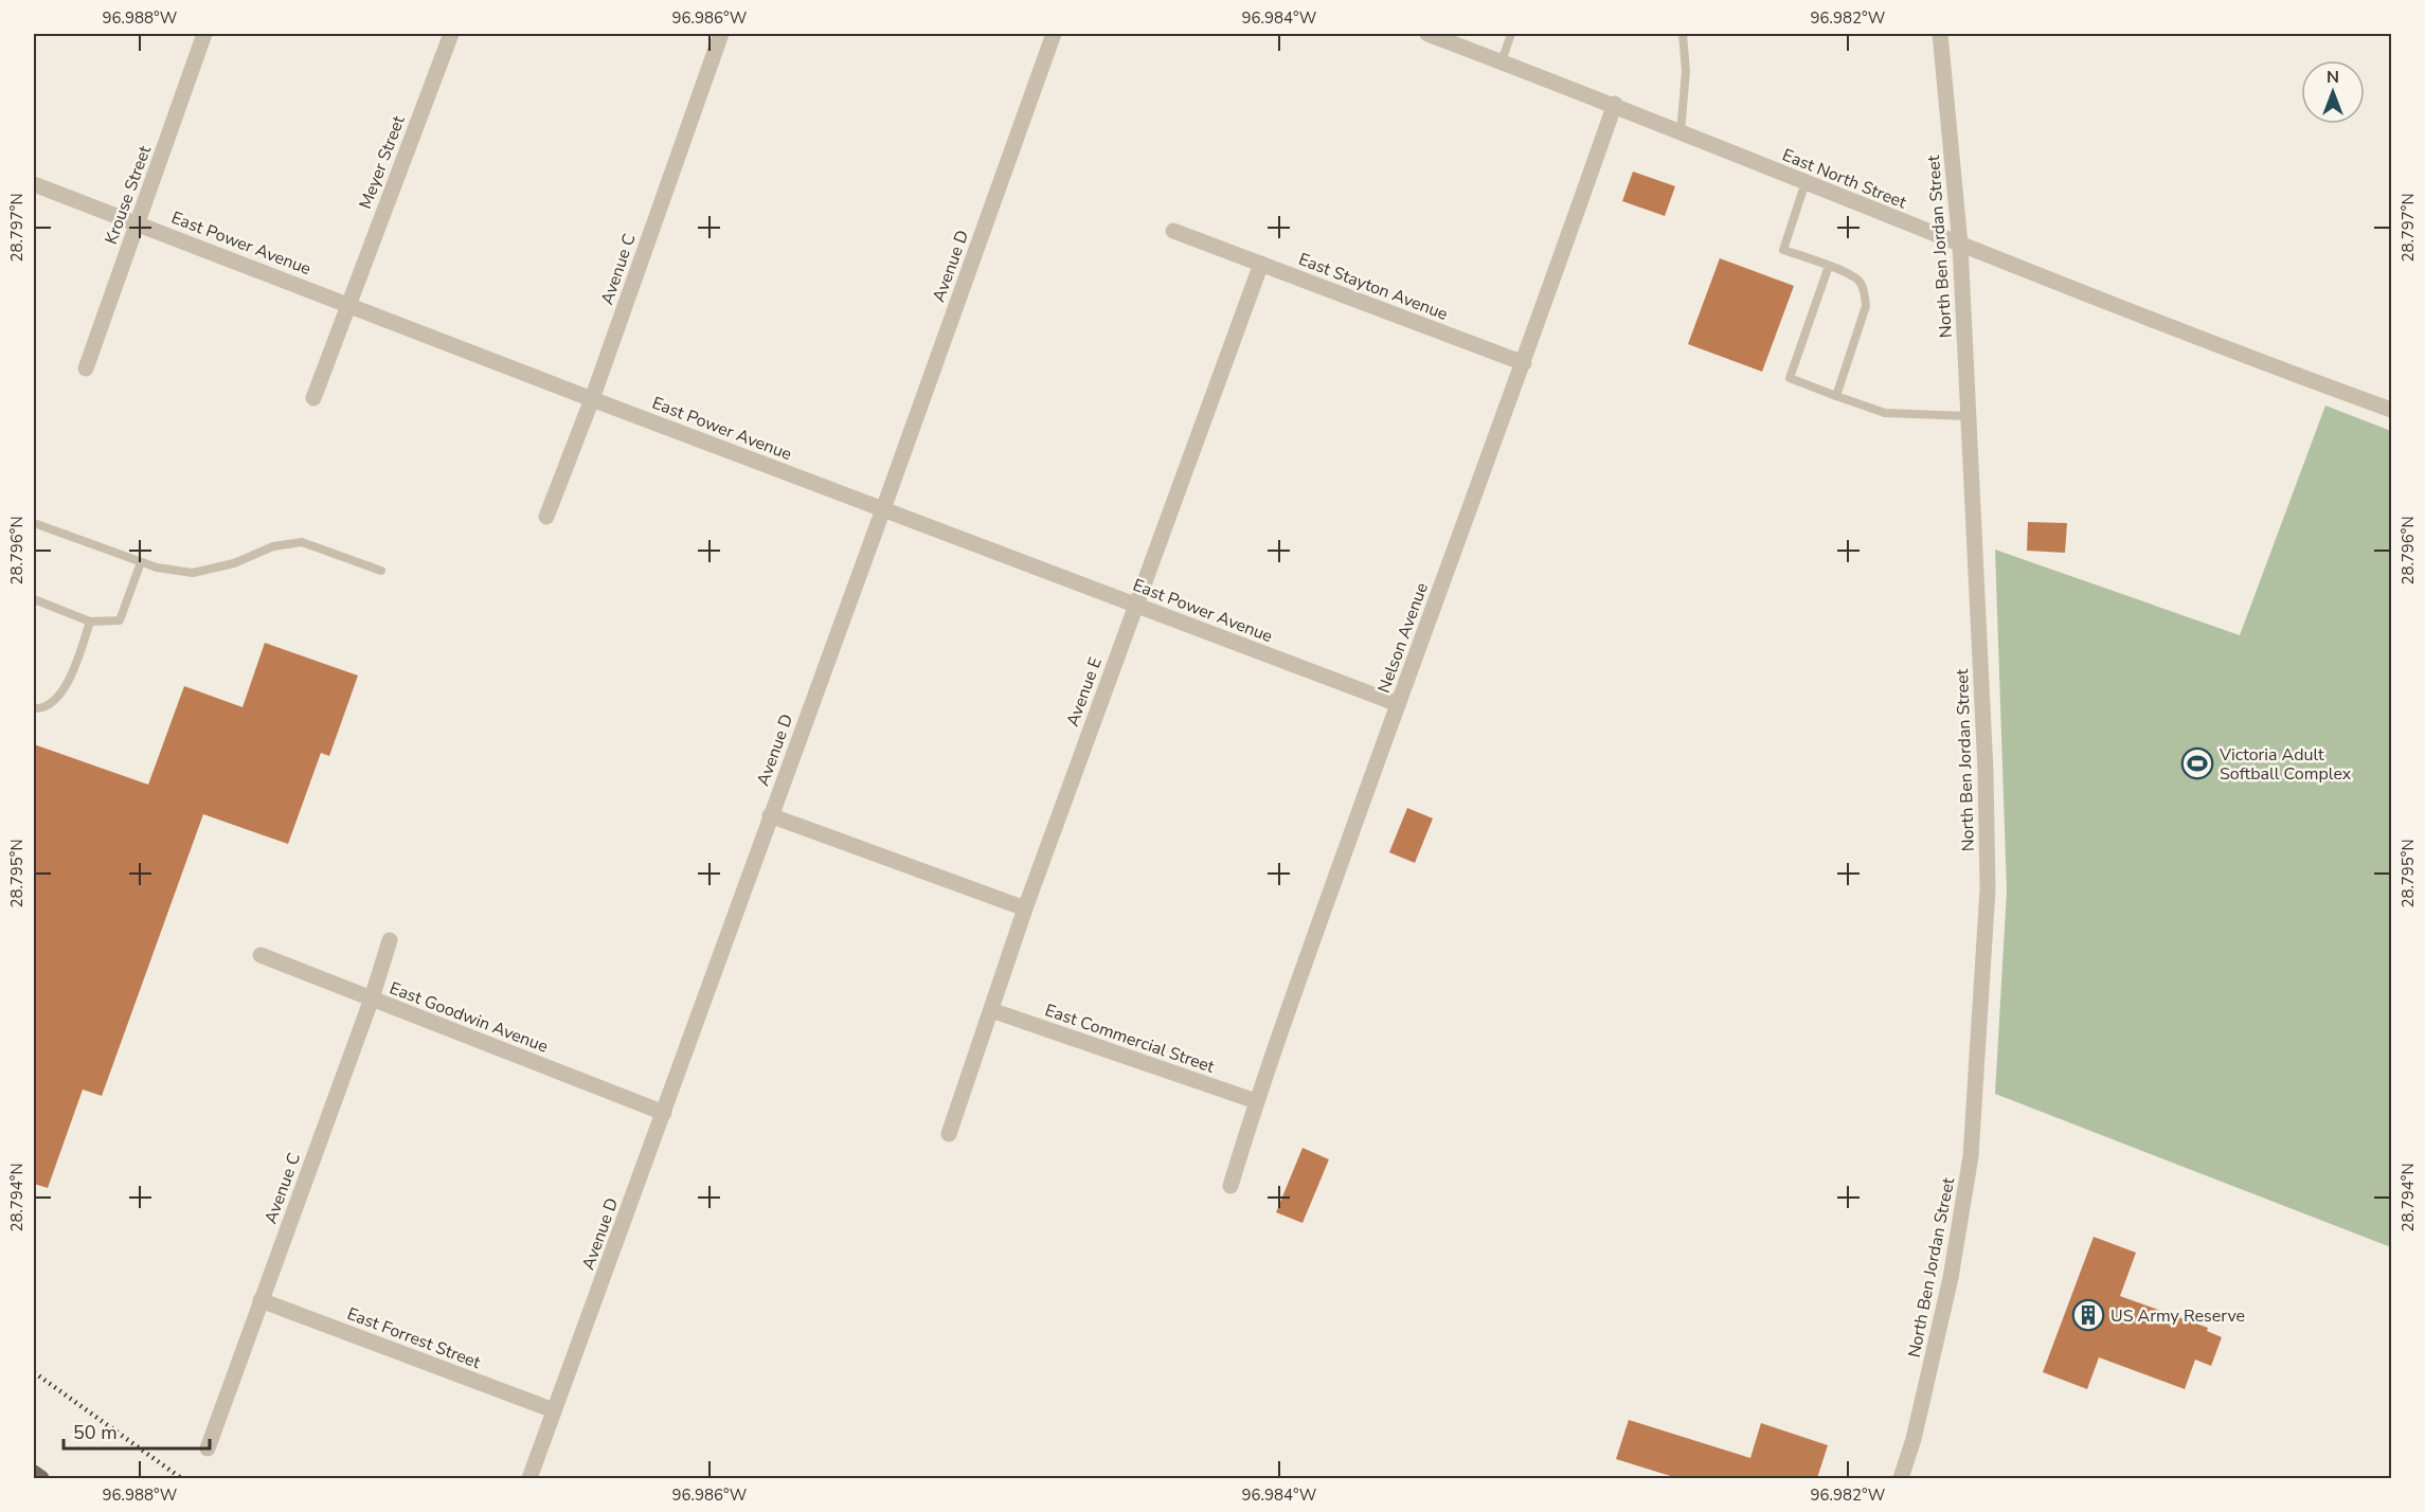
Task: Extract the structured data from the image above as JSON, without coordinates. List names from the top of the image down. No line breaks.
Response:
{"streets":{"street":["Meyer Street","East North Street","Krouse Street","East Power Avenue","North Ben Jordan Street","Avenue D","Avenue C","East Stayton Avenue","Nelson Avenue","Avenue E","East Goodwin Avenue","East Commercial Street","East Forrest Street"]},"crossings":[["Meyer Street","East Power Avenue"],["East North Street","North Ben Jordan Street"],["East North Street","Nelson Avenue"],["Krouse Street","East Power Avenue"],["East Power Avenue","Avenue D"],["East Power Avenue","Avenue C"],["East Power Avenue","Nelson Avenue"],["East Power Avenue","Avenue E"],["Avenue D","East Goodwin Avenue"],["Avenue D","East Forrest Street"],["Avenue C","East Goodwin Avenue"],["Avenue C","East Forrest Street"],["East Stayton Avenue","Nelson Avenue"],["East Stayton Avenue","Avenue E"],["Nelson Avenue","East Commercial Street"],["Avenue E","East Commercial Street"]],"places":{"sports":["Victoria Adult Softball Complex"],"building":["US Army Reserve"]},"scale_bar":"50 m","north":"top","coordinates":["96.988°W","96.986°W","96.984°W","96.982°W","28.797°N","28.796°N","28.795°N","28.794°N"]}
